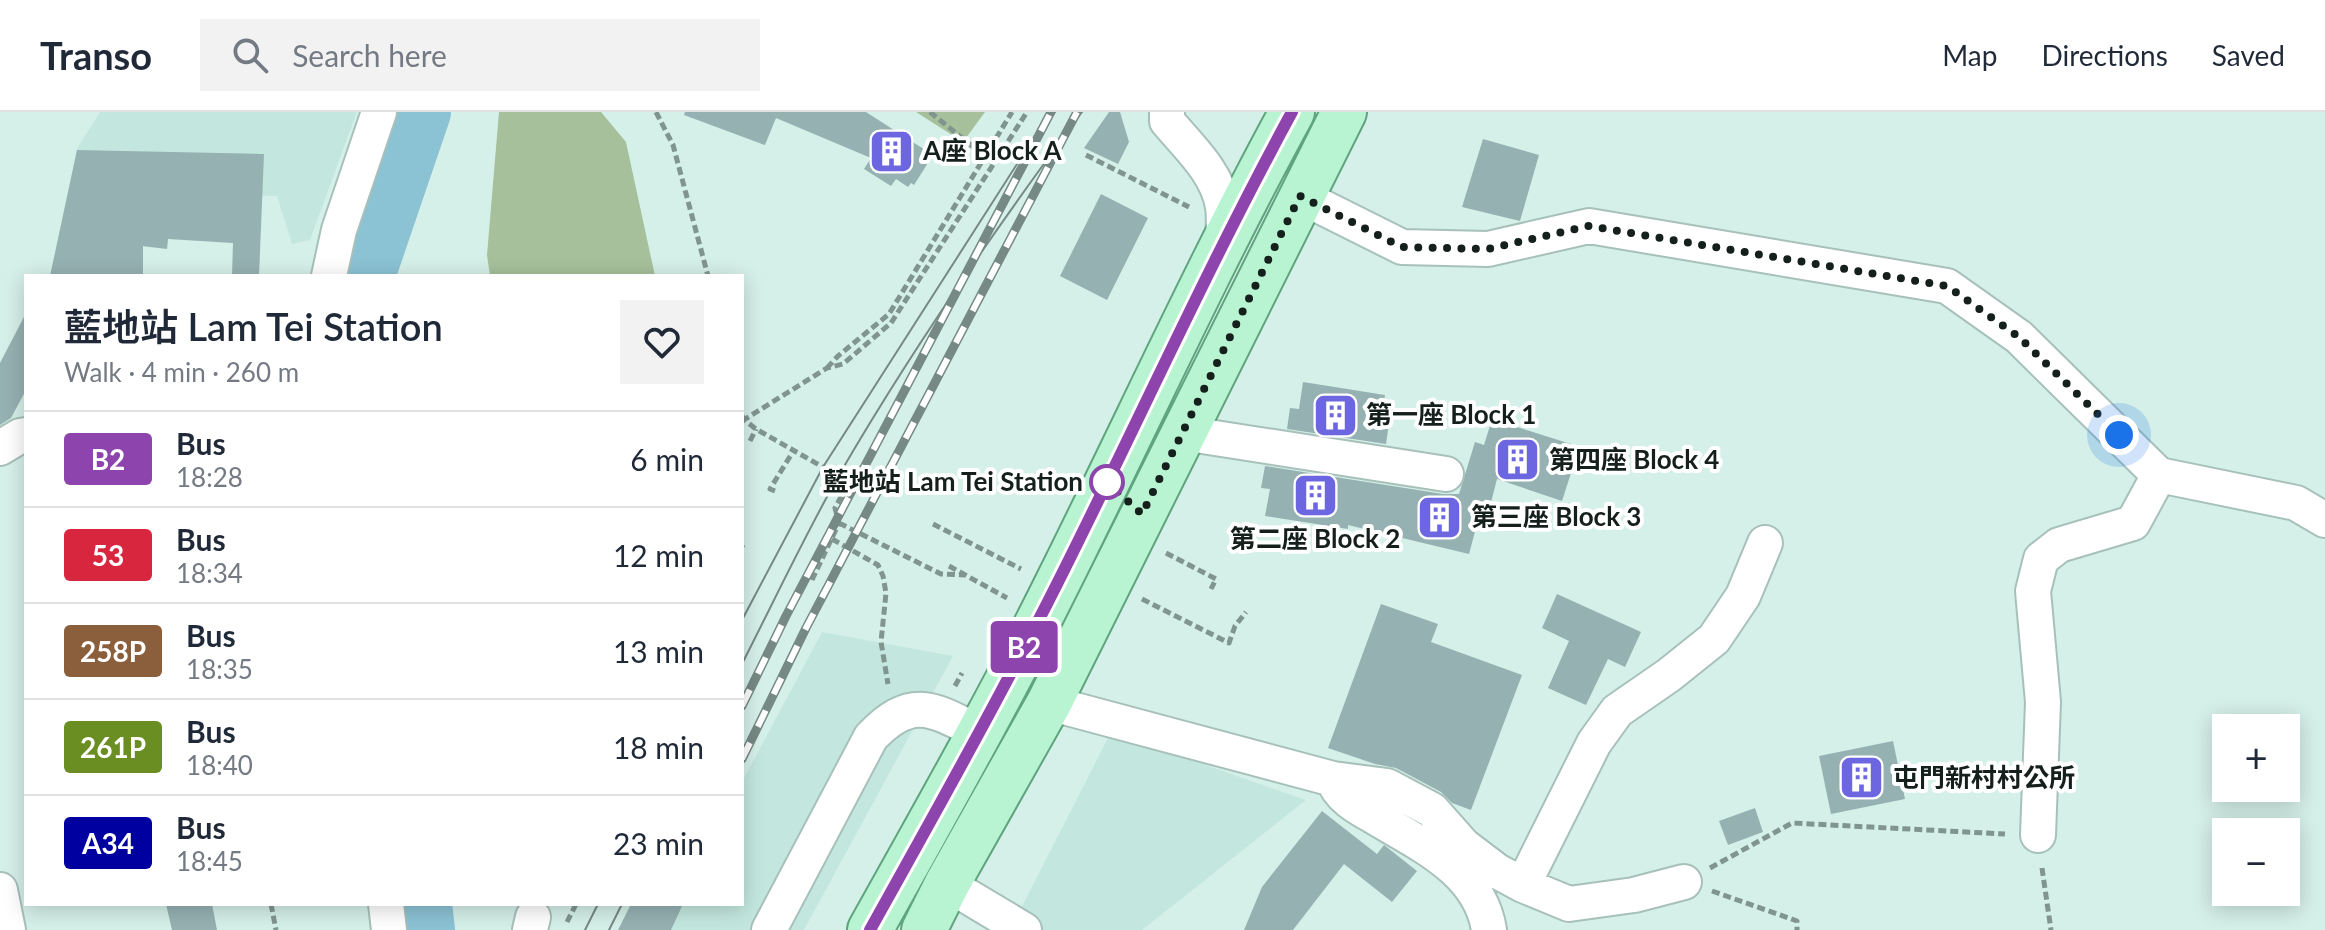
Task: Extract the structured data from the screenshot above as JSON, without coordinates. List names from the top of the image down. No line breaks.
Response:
{"places":{"building":["A座 Block A","第一座 Block 1","第四座 Block 4","第二座 Block 2","第三座 Block 3","屯門新村村公所"],"other":["藍地站 Lam Tei Station"]},"lines":["bus line B2"],"page":{"header":"Transo","search":"Search here","nav":["Map","Directions","Saved"],"on_map":"B2","heading":["藍地站 Lam Tei Station","Walk · 4 min · 260 m"],"list":[{"mark":"B2","name":"Bus","note":"18:28","value":"6 min"},{"mark":"53","name":"Bus","note":"18:34","value":"12 min"},{"mark":"258P","name":"Bus","note":"18:35","value":"13 min"},{"mark":"261P","name":"Bus","note":"18:40","value":"18 min"},{"mark":"A34","name":"Bus","note":"18:45","value":"23 min"}],"map_buttons":["+","−"]}}
